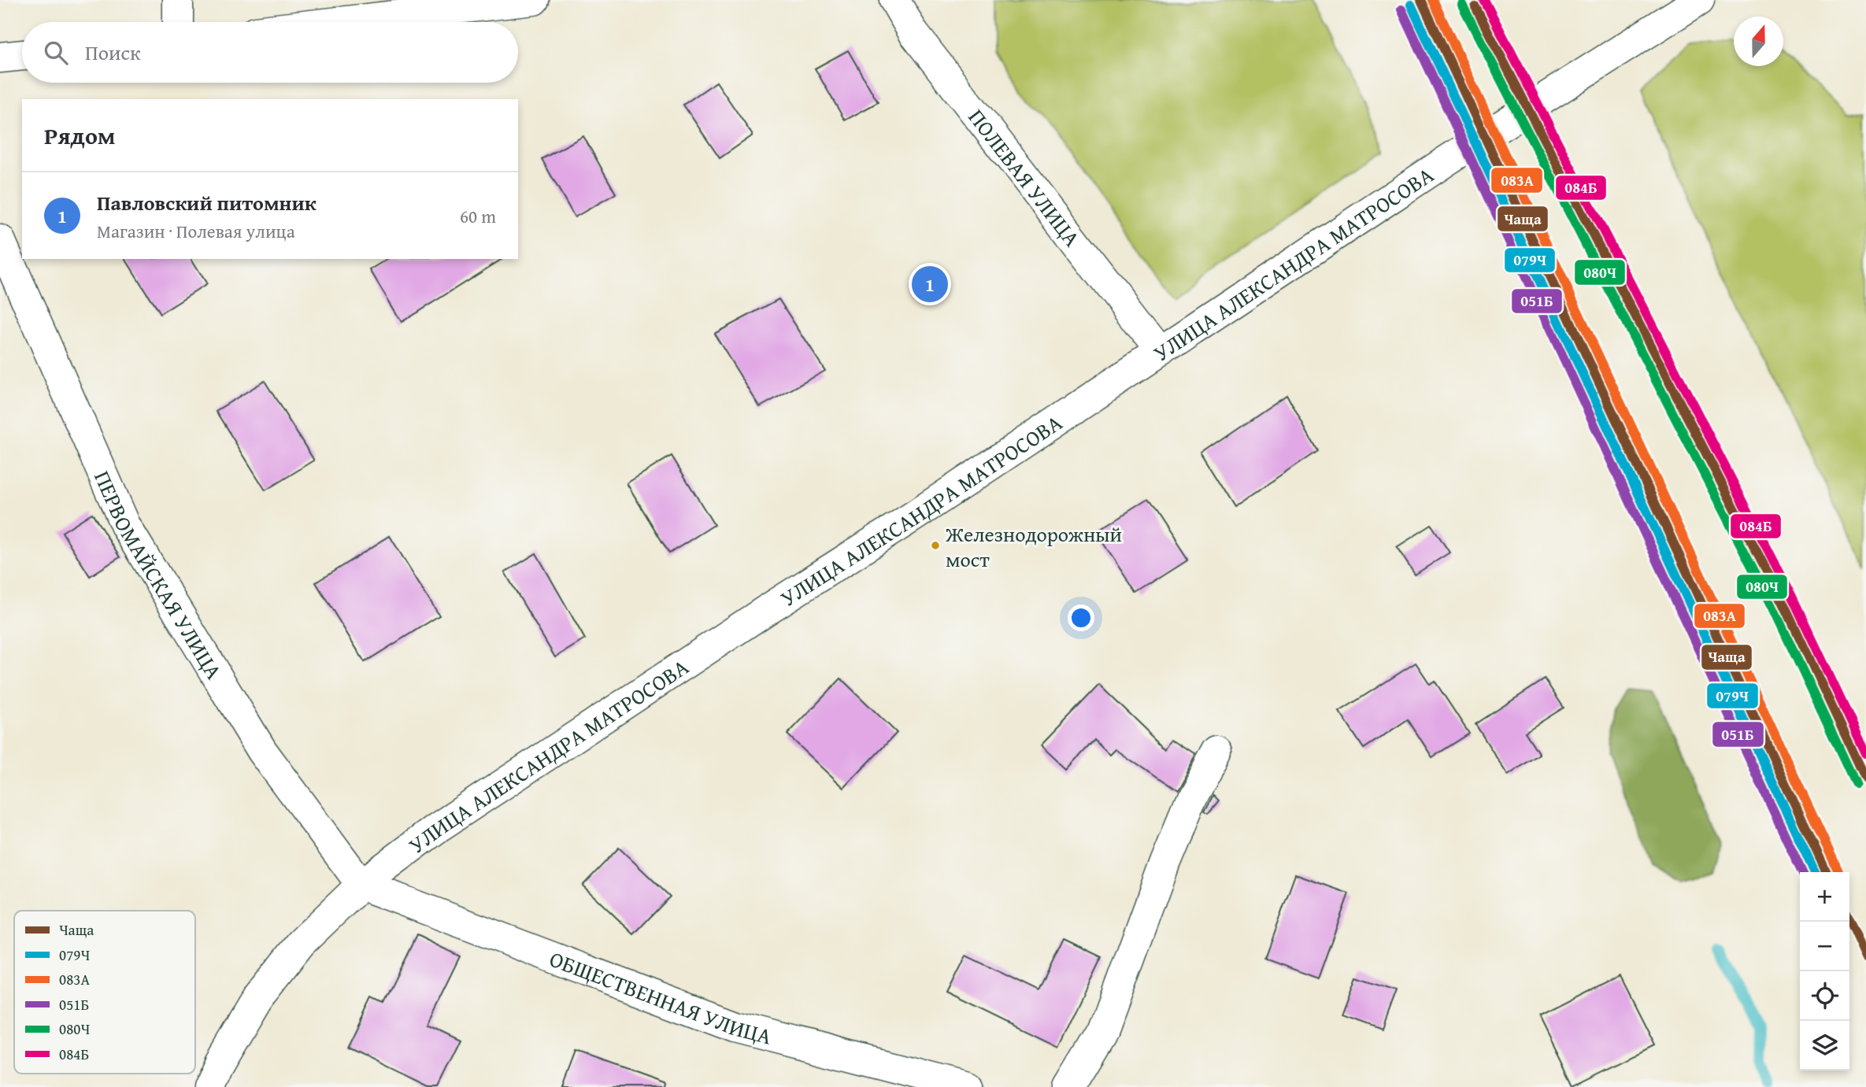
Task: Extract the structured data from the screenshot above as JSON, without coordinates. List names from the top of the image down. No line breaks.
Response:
{"streets":{"street":["ПОЛЕВАЯ УЛИЦА","УЛИЦА АЛЕКСАНДРА МАТРОСОВА","ПЕРВОМАЙСКАЯ УЛИЦА","ОБЩЕСТВЕННАЯ УЛИЦА"]},"crossings":[["ПОЛЕВАЯ УЛИЦА","УЛИЦА АЛЕКСАНДРА МАТРОСОВА"],["УЛИЦА АЛЕКСАНДРА МАТРОСОВА","ПЕРВОМАЙСКАЯ УЛИЦА"],["УЛИЦА АЛЕКСАНДРА МАТРОСОВА","ОБЩЕСТВЕННАЯ УЛИЦА"],["ПЕРВОМАЙСКАЯ УЛИЦА","ОБЩЕСТВЕННАЯ УЛИЦА"]],"places":["Железнодорожный мост"],"lines":["transit line Чаща","transit line 083А","transit line 084Б","transit line 079Ч","transit line 080Ч","transit line 051Б"],"legend":["Чаща","079Ч","083А","051Б","080Ч","084Б"],"north":"top","page":{"search":"Поиск","heading":"Рядом","list":[{"mark":"1","name":"Павловский питомник","note":"Магазин · Полевая улица","value":"60 m"}],"pins":"1","map_buttons":["+","−"]}}
